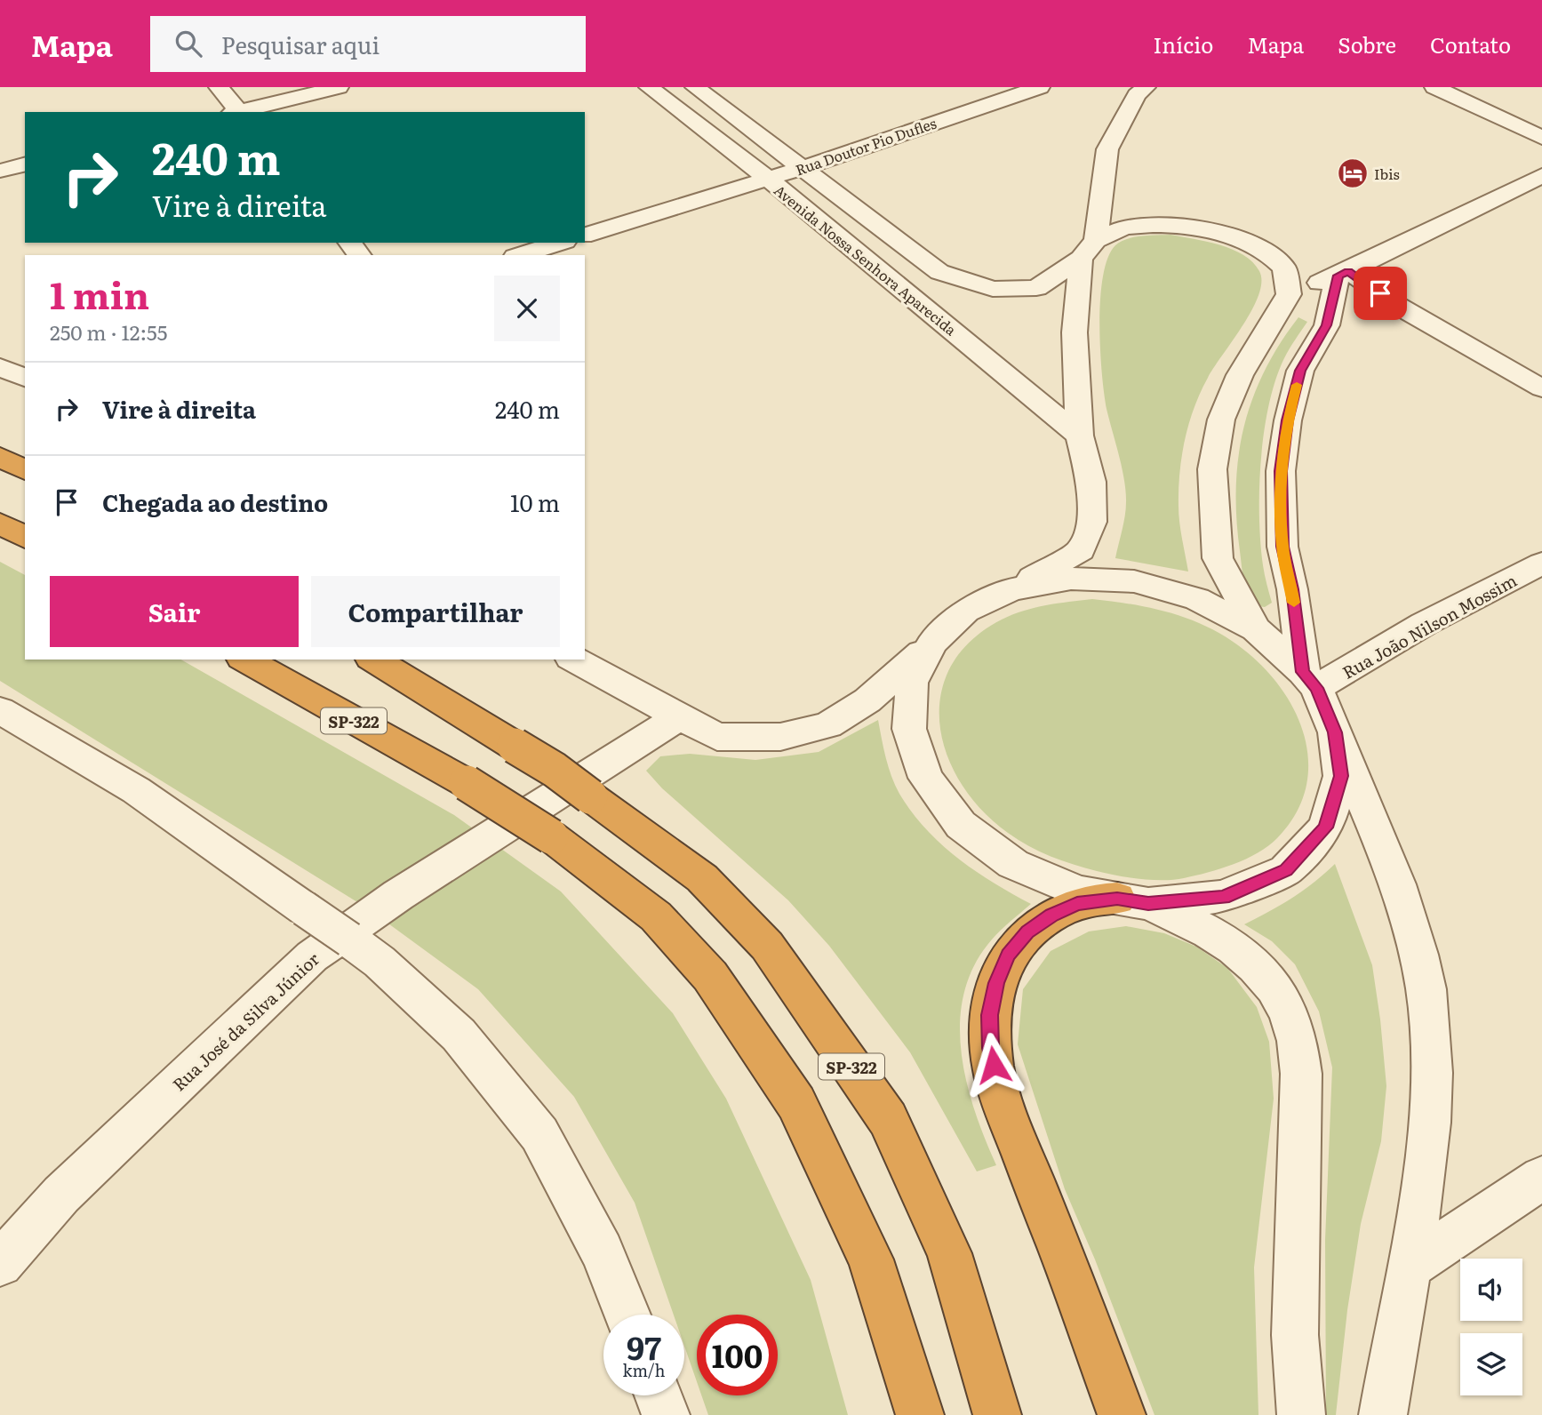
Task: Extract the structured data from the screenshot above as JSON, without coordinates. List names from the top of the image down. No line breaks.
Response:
{"streets":{"highway":["SP-322"],"street":["Rua Doutor Pio Dufles","Avenida Nossa Senhora Aparecida","Rua João Nilson Mossim","Rua José da Silva Júnior"]},"crossings":[["Rua Doutor Pio Dufles","Avenida Nossa Senhora Aparecida"]],"places":{"hotel":["Ibis"]},"page":{"header":"Mapa","search":"Pesquisar aqui","nav":["Início","Mapa","Sobre","Contato"],"turn":["240 m","Vire à direita"],"heading":["1 min","250 m · 12:55"],"list":[{"name":"Vire à direita","value":"240 m"},{"name":"Chegada ao destino","value":"10 m"}],"buttons":["Sair","Compartilhar"],"speed":"97 km/h","limit":"100"}}
